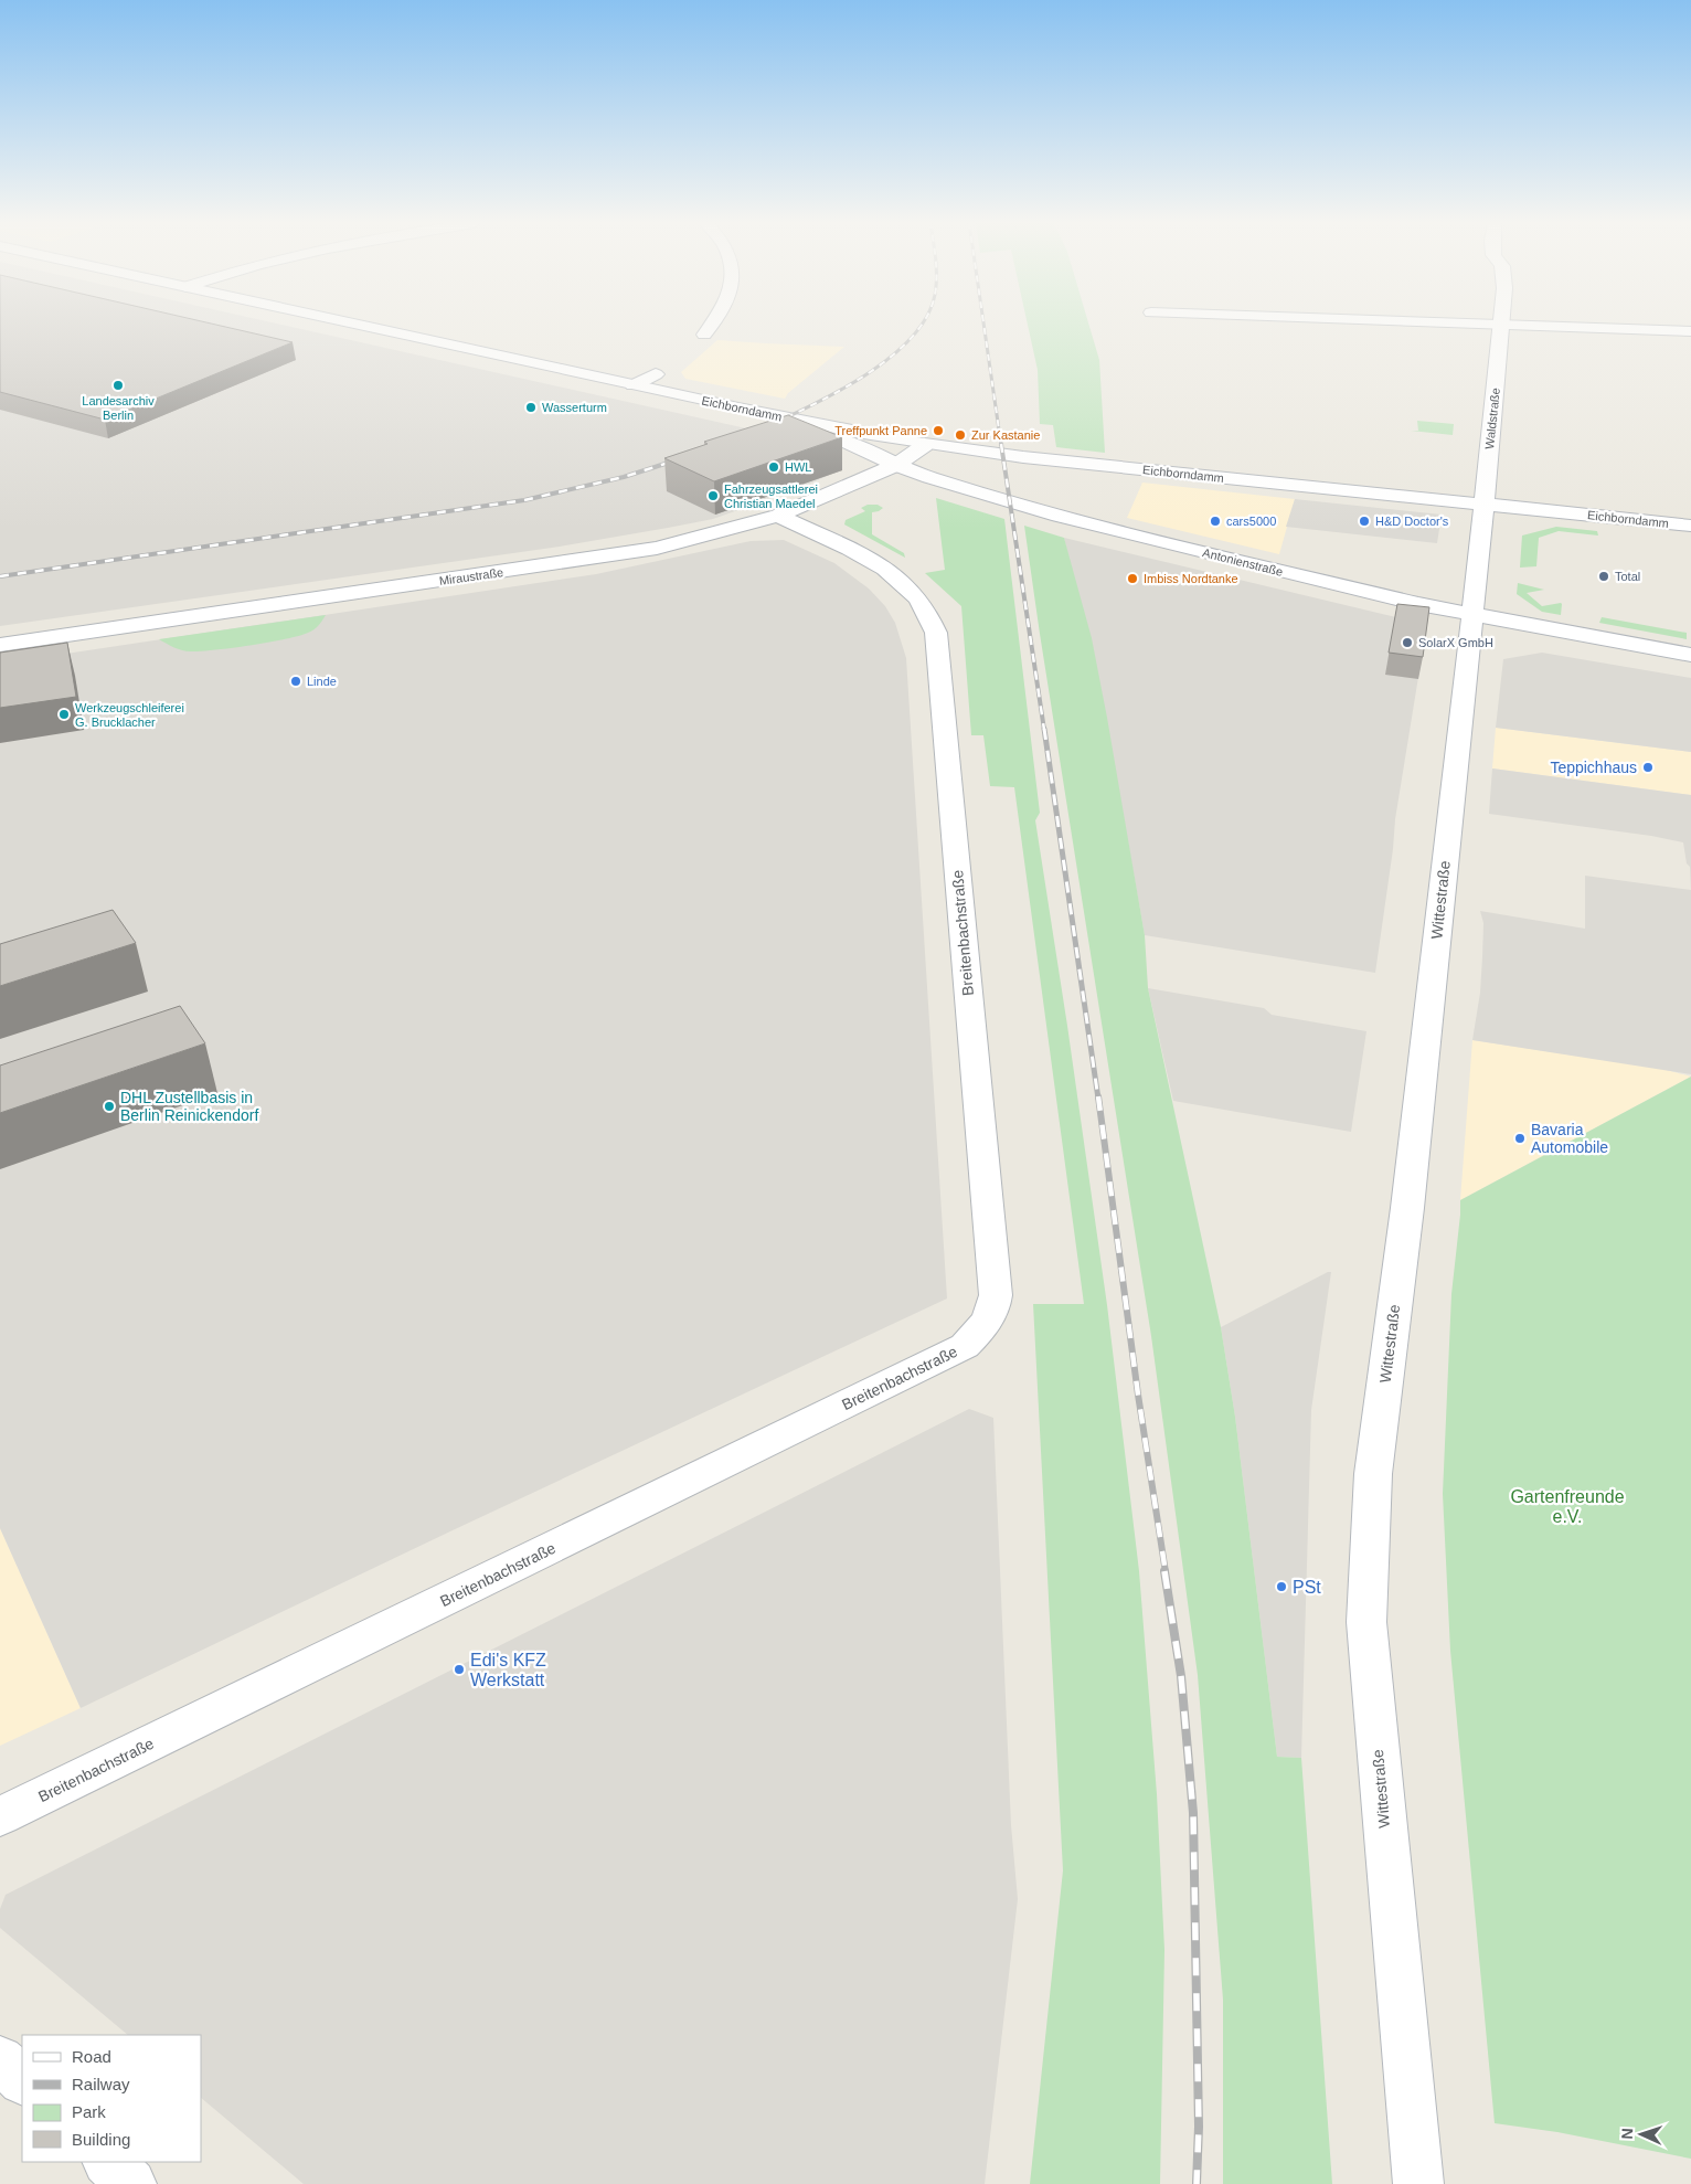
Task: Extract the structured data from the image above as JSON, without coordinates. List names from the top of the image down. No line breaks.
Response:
{"streets":{"main road":["Eichborndamm","Waldstraße","Antonienstraße","Miraustraße","Wittestraße","Breitenbachstraße"]},"crossings":[["Eichborndamm","Waldstraße"],["Eichborndamm","Antonienstraße"],["Eichborndamm","Miraustraße"],["Eichborndamm","Wittestraße"],["Waldstraße","Wittestraße"],["Antonienstraße","Miraustraße"],["Antonienstraße","Wittestraße"],["Miraustraße","Breitenbachstraße"]],"parks":["Gartenfreunde e.V."],"places":["Landesarchiv Berlin","Wasserturm","Treffpunkt Panne","Zur Kastanie","HWL","Fahrzeugsattlerei Christian Maedel","cars5000","H&D Doctor's","Total","Imbiss Nordtanke","SolarX GmbH","Linde","Werkzeugschleiferei G. Brucklacher","Teppichhaus","DHL Zustellbasis in Berlin Reinickendorf","Bavaria Automobile","PSt","Edi's KFZ Werkstatt"],"legend":["Road","Railway","Park","Building"],"north":"left"}
